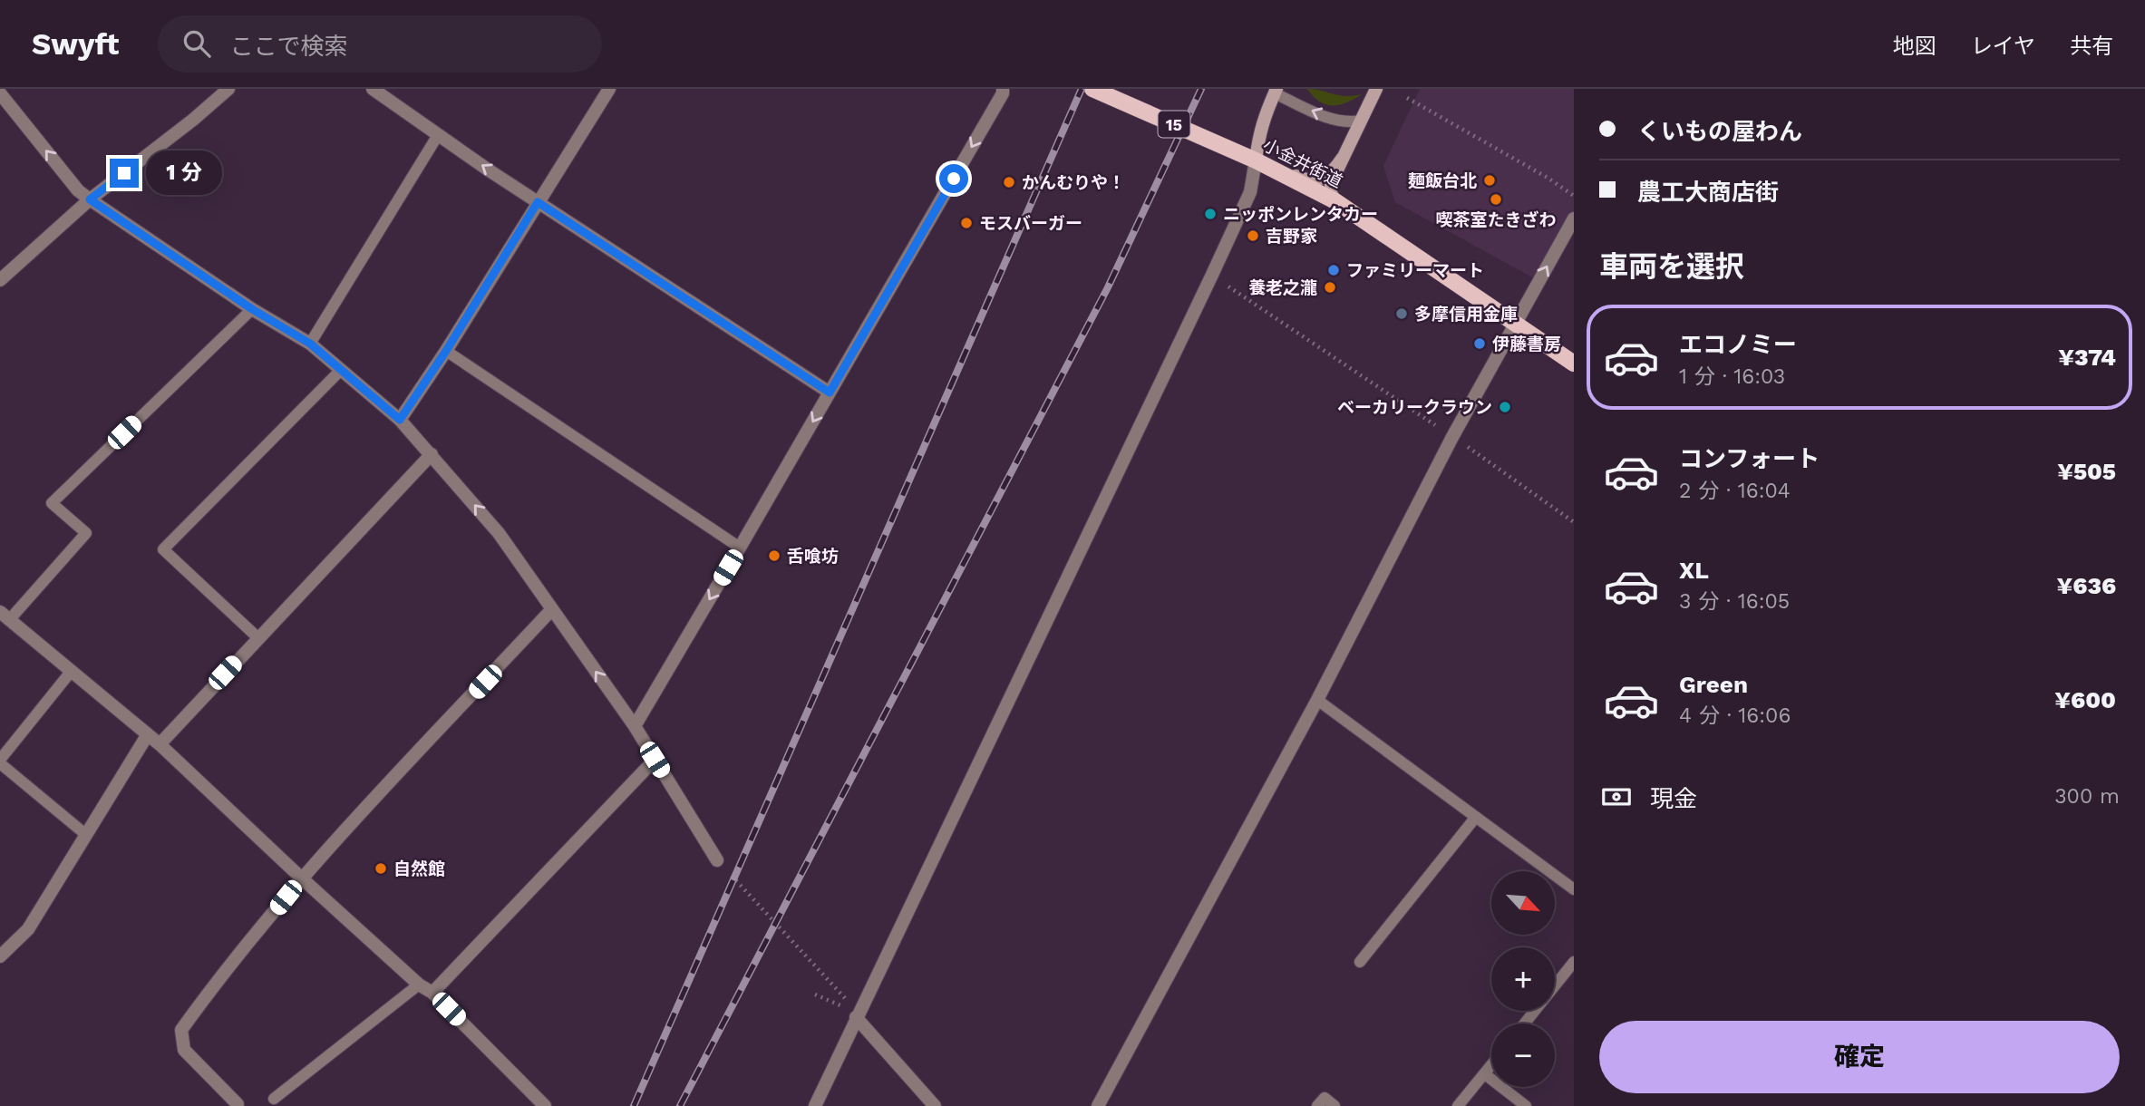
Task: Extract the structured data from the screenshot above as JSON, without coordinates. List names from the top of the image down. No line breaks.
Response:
{"streets":{"main road":["15","小金井街道"]},"places":["麺飯台北","かんむりや！","喫茶室たきざわ","ニッポンレンタカー","モスバーガー","吉野家","ファミリーマート","養老之瀧","多摩信用金庫","伊藤書房","ベーカリークラウン","舌喰坊","自然館"],"north":"bottom right","page":{"header":"Swyft","search":"ここで検索","nav":["地図","レイヤ","共有"],"banner":["くいもの屋わん","農工大商店街"],"bubble":"1 分","heading":"車両を選択","list":[{"name":"エコノミー","note":"1 分 · 16:03","value":"¥374"},{"name":"コンフォート","note":"2 分 · 16:04","value":"¥505"},{"name":"XL","note":"3 分 · 16:05","value":"¥636"},{"name":"Green","note":"4 分 · 16:06","value":"¥600"}],"pay":["現金","300 m"],"map_buttons":["+","−"],"buttons":"確定"}}
